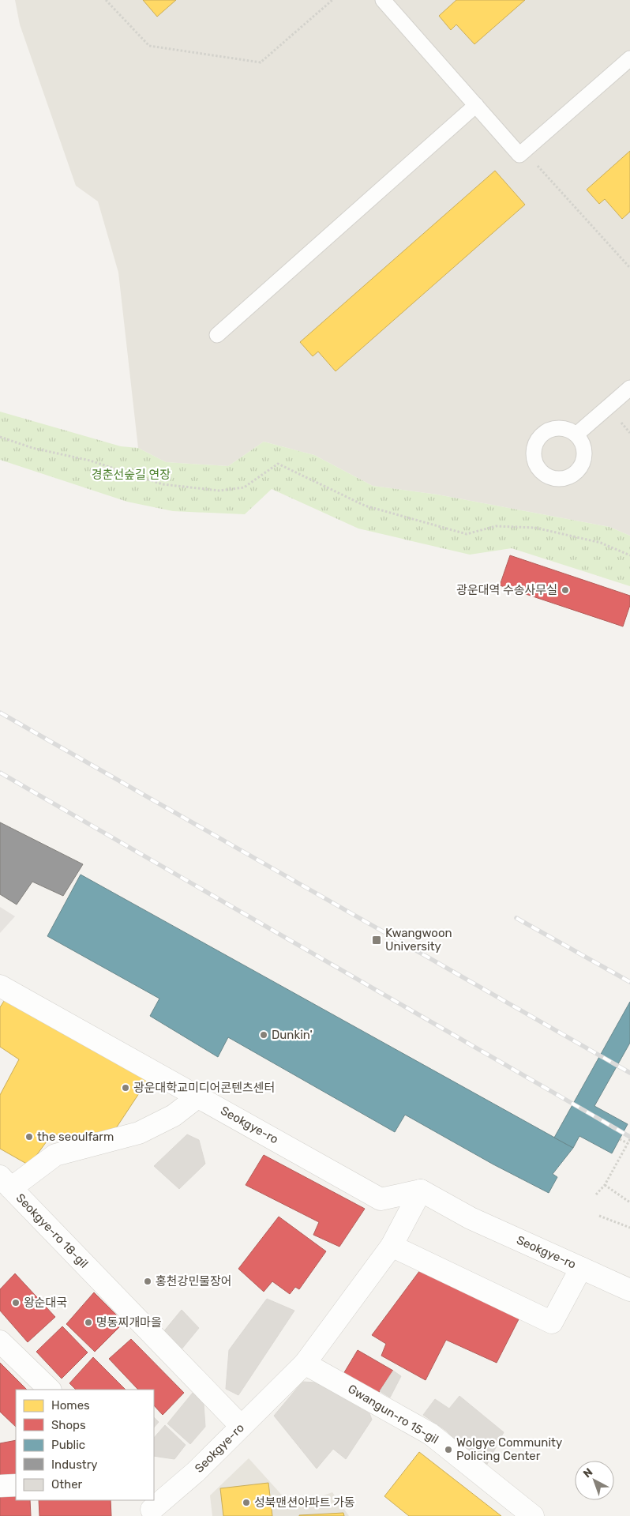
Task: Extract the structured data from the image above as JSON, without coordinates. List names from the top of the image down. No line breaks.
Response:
{"streets":{"street":["Seokgye-ro","Seokgye-ro 18-gil","Gwangun-ro 15-gil"]},"crossings":[["Seokgye-ro","Seokgye-ro 18-gil"],["Seokgye-ro","Gwangun-ro 15-gil"]],"parks":["경춘선숲길 연장"],"places":{"other":["광운대역 수송사무실","Dunkin'","광운대학교미디어콘텐츠센터","the seoulfarm","홍천강민물장어","왕순대국","명동찌개마을","Wolgye Community Policing Center","성북맨션아파트 가동"],"transit":["Kwangwoon University"]},"legend":["Homes","Shops","Public","Industry","Other"],"north":"top left"}
